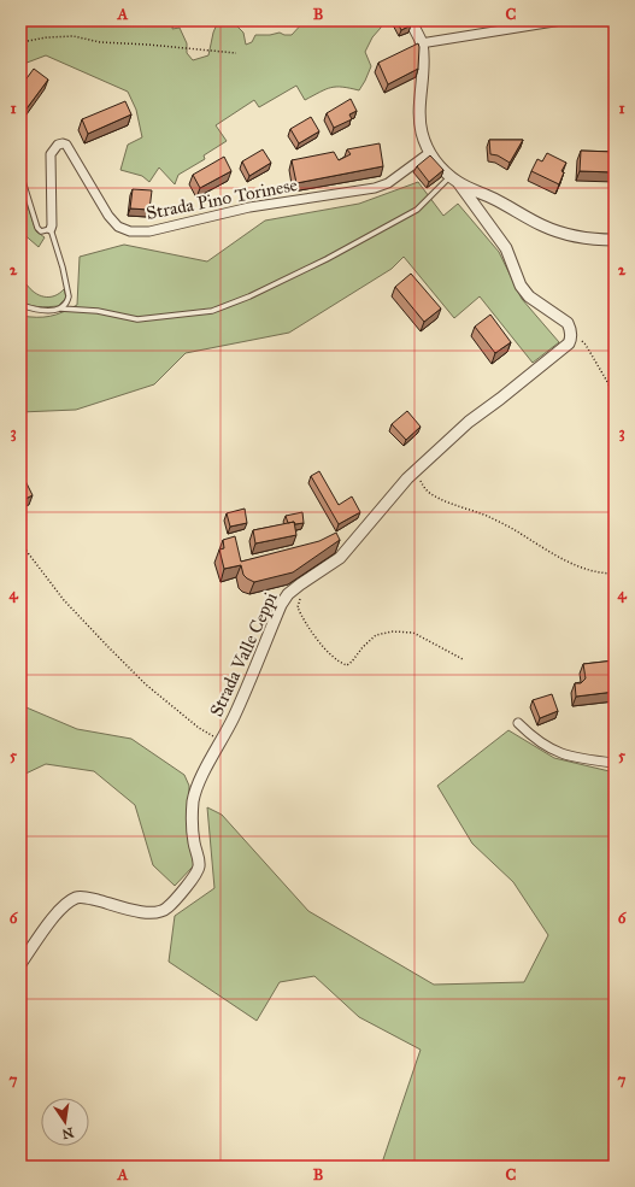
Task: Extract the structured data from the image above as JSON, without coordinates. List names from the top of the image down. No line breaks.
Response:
{"streets":{"street":["Strada Pino Torinese","Strada Valle Ceppi"]},"north":"bottom","grid":{"columns":["A","B","C"],"rows":["1","2","3","4","5","6","7"]}}
